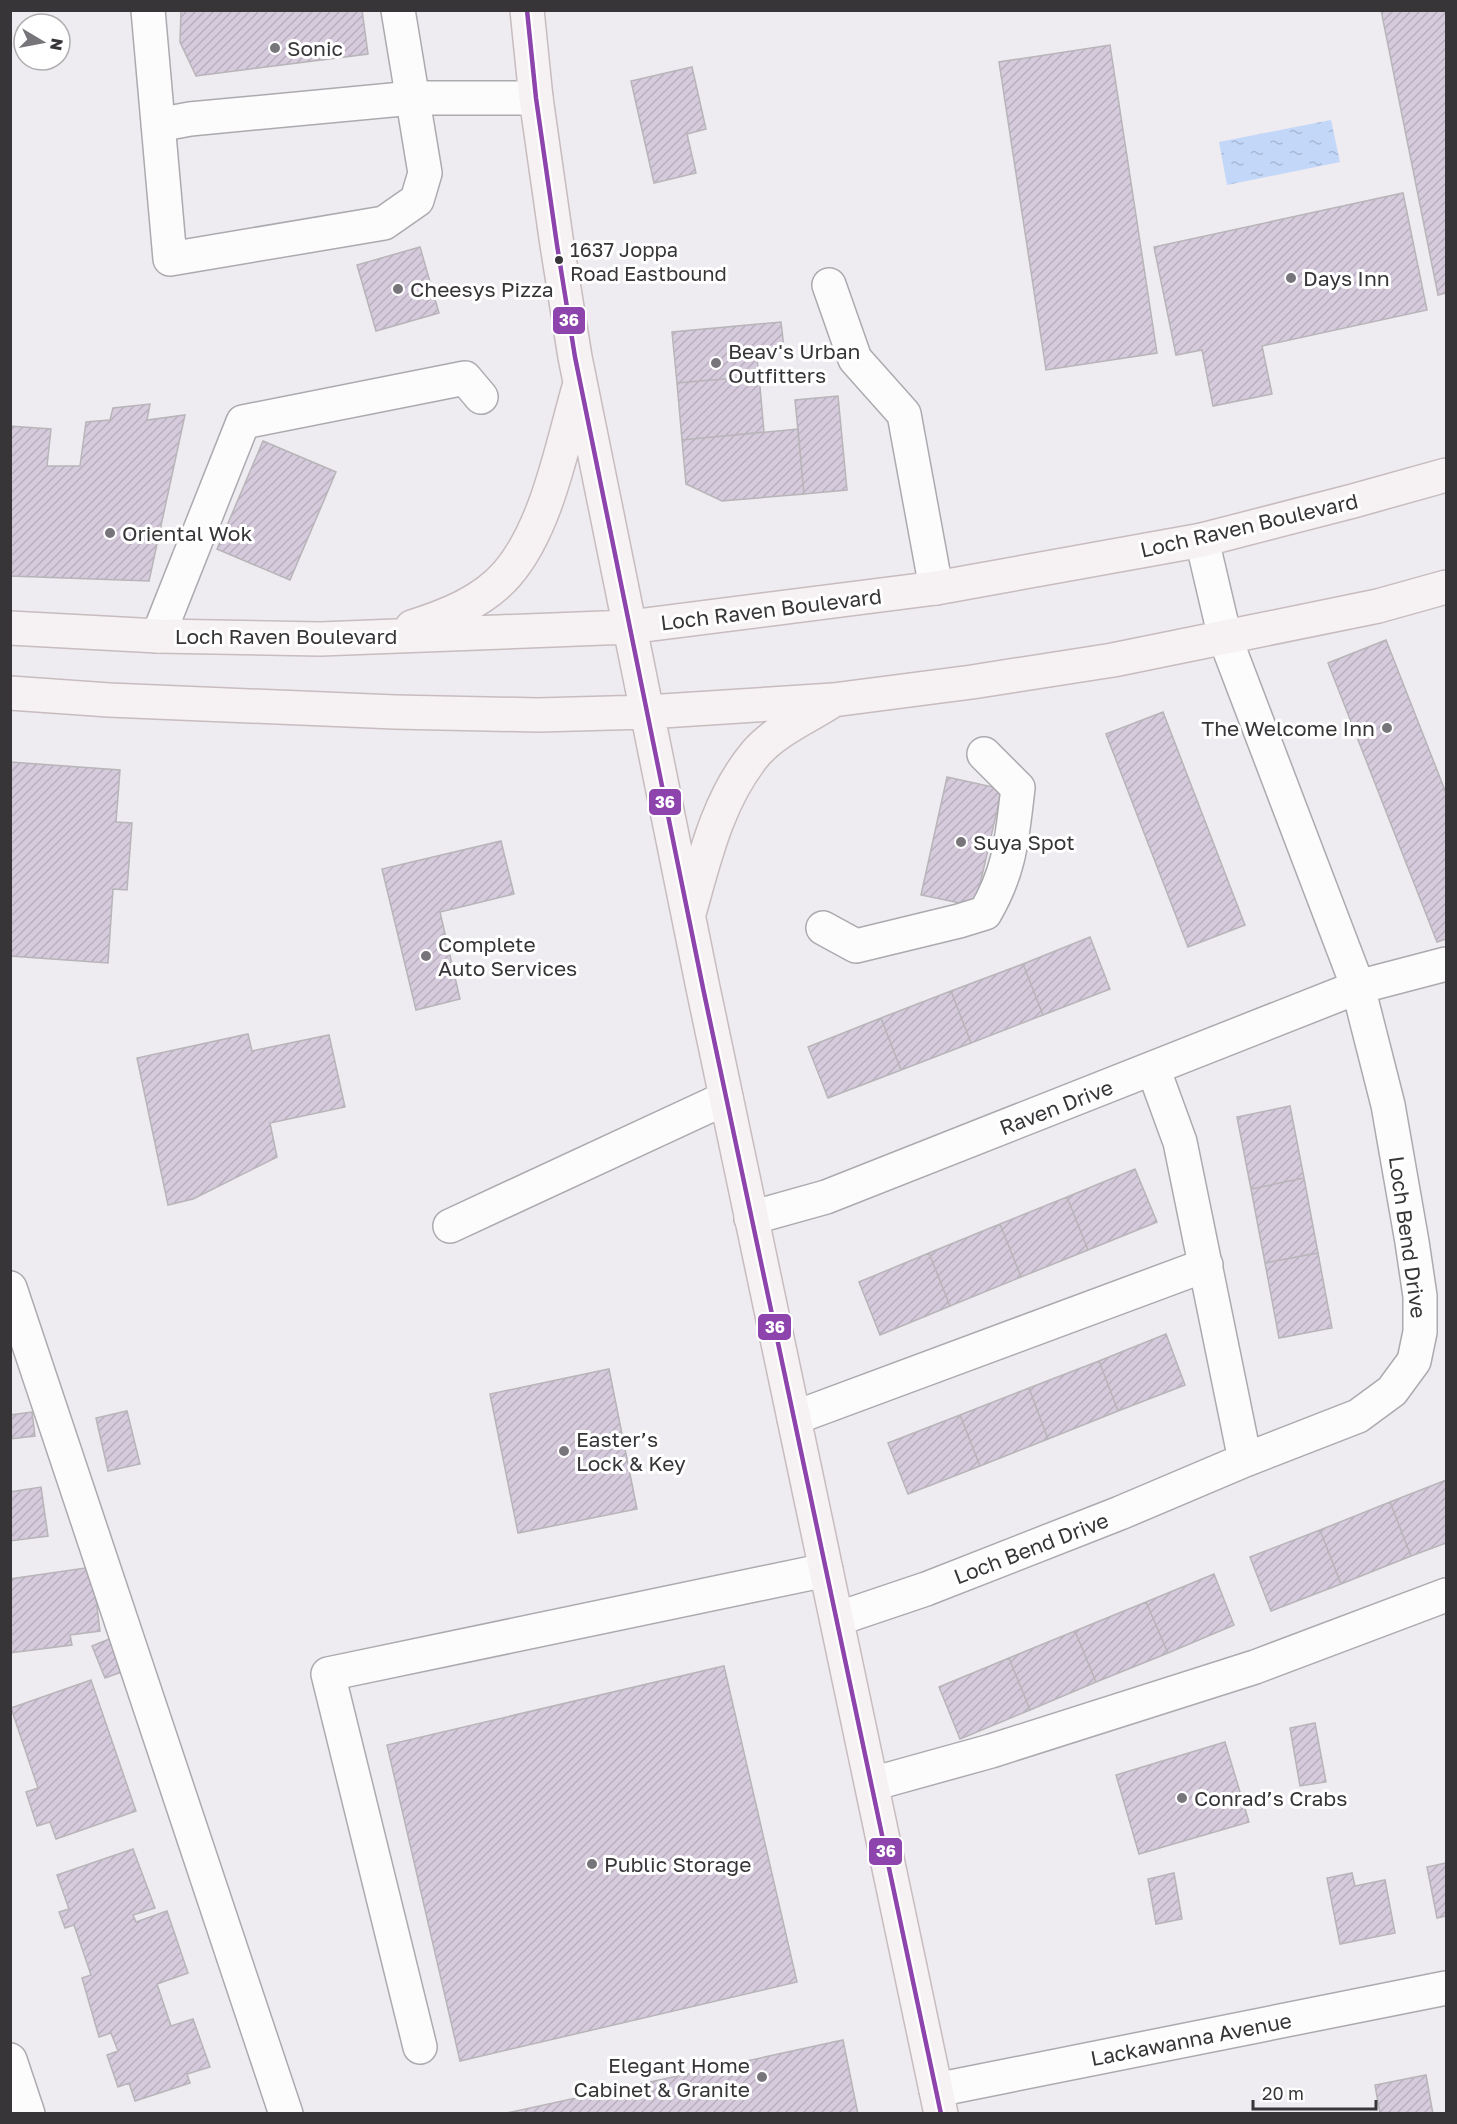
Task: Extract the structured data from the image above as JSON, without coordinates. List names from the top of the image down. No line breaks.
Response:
{"streets":{"main road":["Loch Raven Boulevard"],"street":["Raven Drive","Loch Bend Drive","Lackawanna Avenue"]},"crossings":[["Loch Raven Boulevard","Loch Bend Drive"],["Raven Drive","Loch Bend Drive"]],"places":["Sonic","1637 Joppa Road Eastbound","Days Inn","Cheesys Pizza","Beav's Urban Outfitters","Oriental Wok","The Welcome Inn","Suya Spot","Complete Auto Services","Easter’s Lock & Key","Conrad’s Crabs","Public Storage","Elegant Home Cabinet & Granite"],"lines":["transit line 36"],"scale_bar":"20 m","north":"right"}
